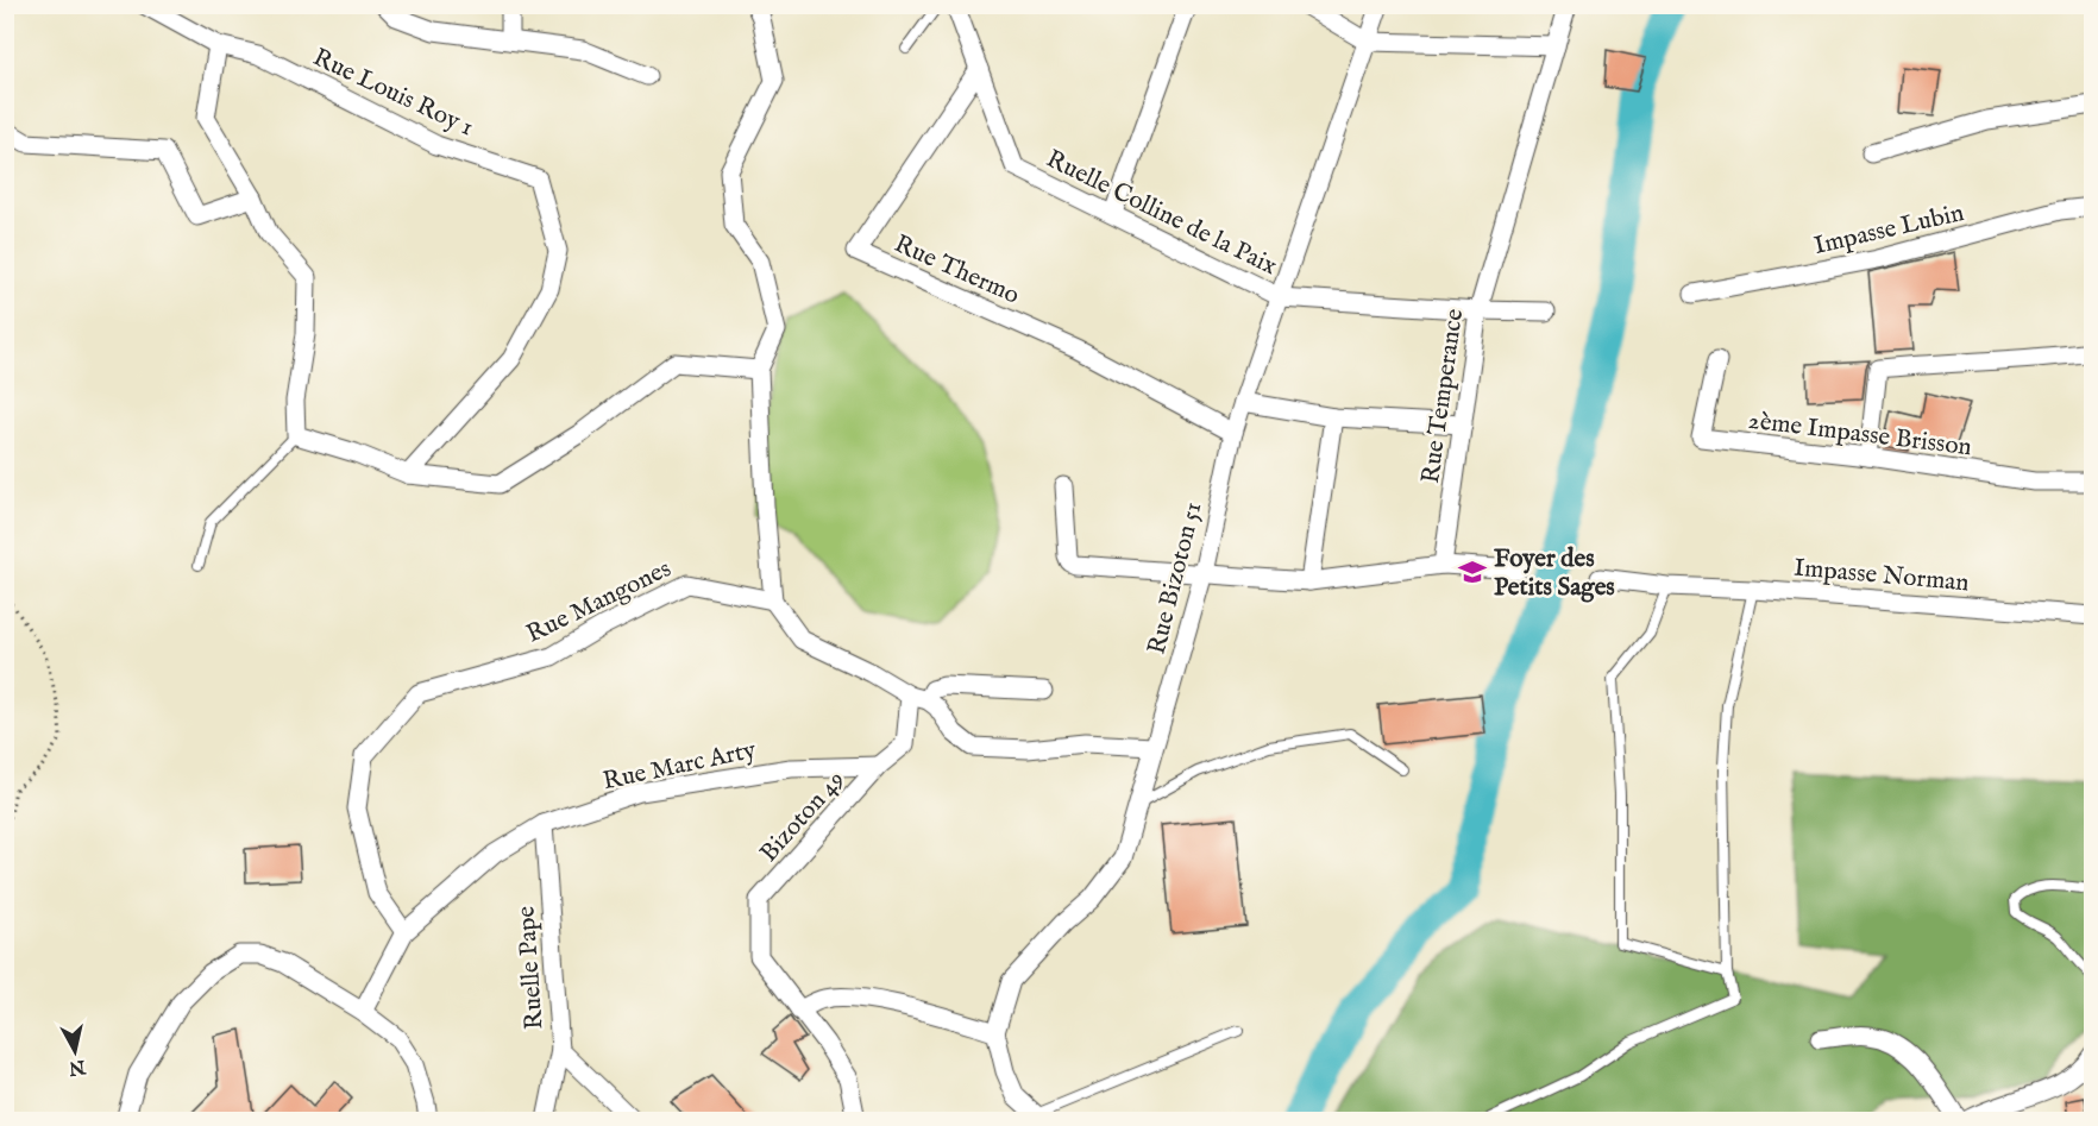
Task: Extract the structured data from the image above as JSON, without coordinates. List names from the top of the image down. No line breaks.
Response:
{"streets":{"street":["Rue Louis Roy 1","Ruelle Colline de la Paix","Impasse Lubin","Rue Thermo","Rue Temperance","2ème Impasse Brisson","Impasse Norman","Rue Bizoton 51","Rue Mangones","Rue Marc Arty","Bizoton 49","Ruelle Pape"]},"crossings":[["Ruelle Colline de la Paix","Rue Thermo"],["Ruelle Colline de la Paix","Rue Temperance"],["Ruelle Colline de la Paix","Rue Bizoton 51"],["Rue Thermo","Rue Bizoton 51"],["Rue Mangones","Rue Marc Arty"],["Rue Marc Arty","Bizoton 49"],["Rue Marc Arty","Ruelle Pape"]],"places":{"school or university":["Foyer des Petits Sages"]},"north":"bottom"}
